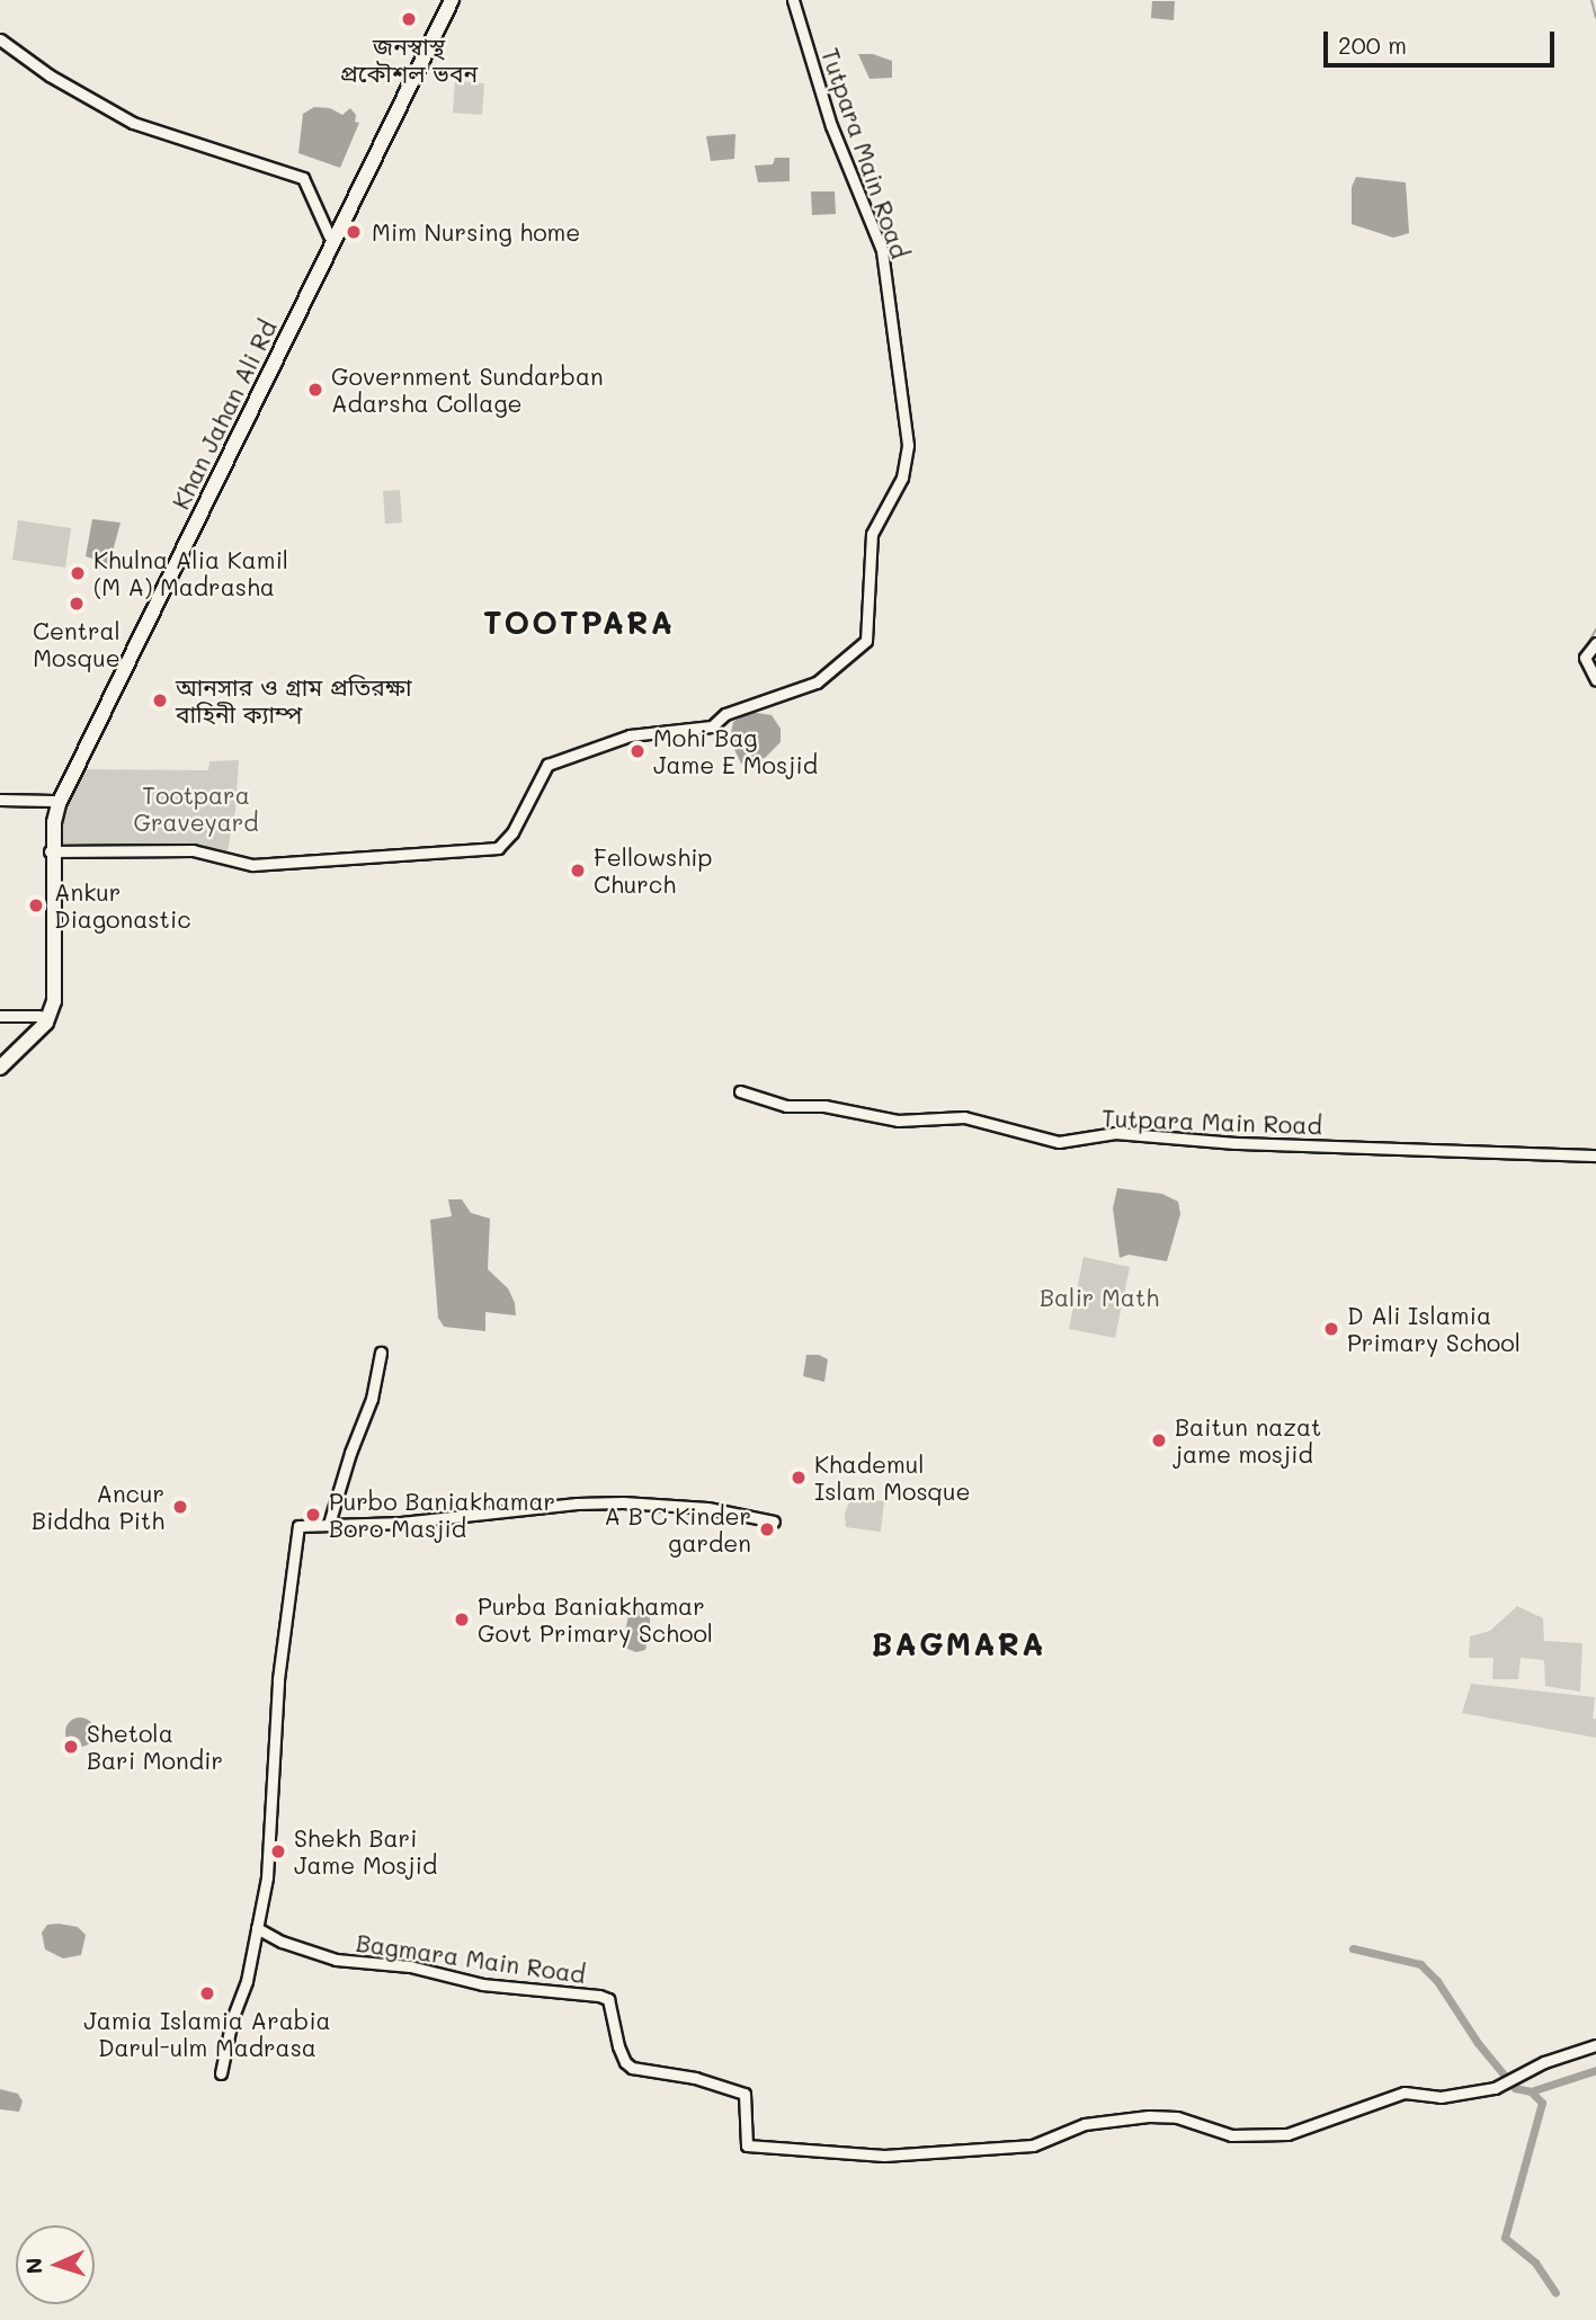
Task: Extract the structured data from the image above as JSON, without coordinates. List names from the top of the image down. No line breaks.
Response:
{"streets":{"highway":["Khan Jahan Ali Rd"],"street":["Tutpara Main Road","Bagmara Main Road"]},"crossings":[["Tutpara Main Road","Khan Jahan Ali Rd"]],"districts":["TOOTPARA","BAGMARA"],"parks":["Tootpara Graveyard","Balir Math"],"places":["জনস্বাস্থ প্রকৌশল ভবন","Mim Nursing home","Government Sundarban Adarsha Collage","Khulna Alia Kamil (M A) Madrasha","Central Mosque","আনসার ও গ্রাম প্রতিরক্ষা বাহিনী ক্যাম্প","Mohi Bag Jame E Mosjid","Fellowship Church","Ankur Diagonastic","D Ali Islamia Primary School","Baitun nazat jame mosjid","Khademul Islam Mosque","Ancur Biddha Pith","Purbo Baniakhamar Boro Masjid","A B C Kinder garden","Purba Baniakhamar Govt Primary School","Shetola Bari Mondir","Shekh Bari Jame Mosjid","Jamia Islamia Arabia Darul-ulm Madrasa"],"scale_bar":"200 m","north":"left"}
